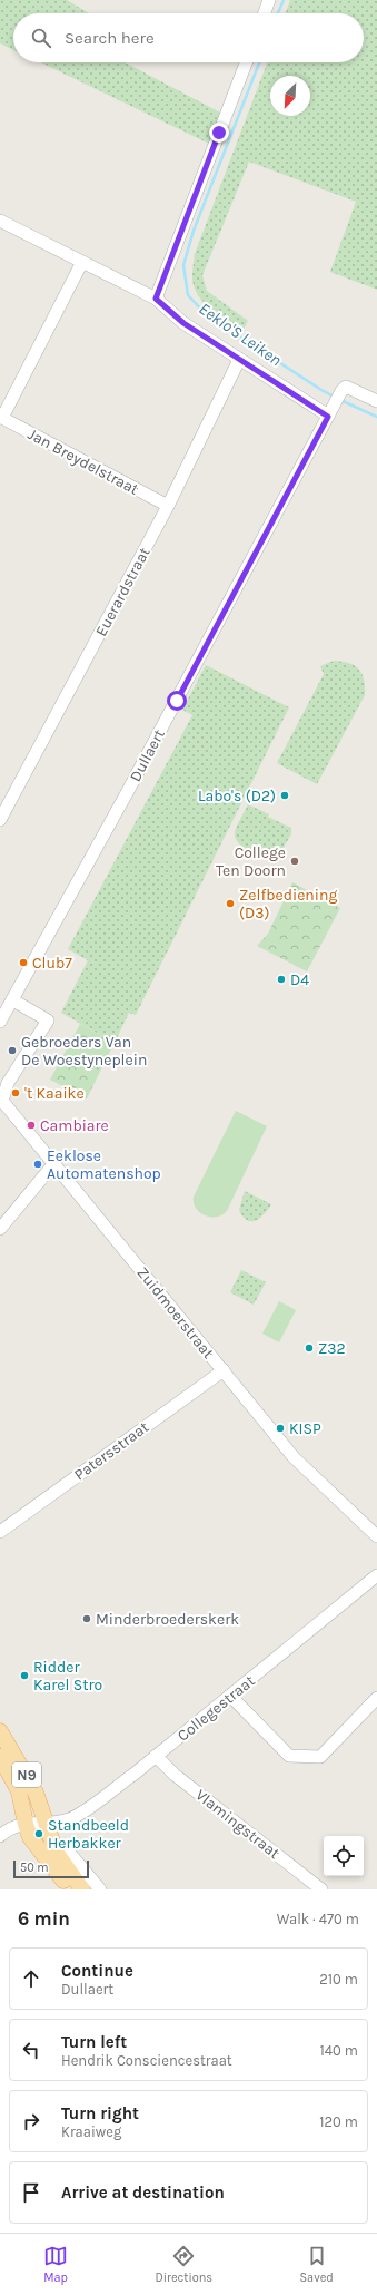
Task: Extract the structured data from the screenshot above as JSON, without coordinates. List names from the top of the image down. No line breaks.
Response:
{"streets":{"main road":["N9"],"street":["Jan Breydelstraat","Euerardstraat","Dullaert","Zuidmoerstraat","Patersstraat","Collegestraat","Vlamingstraat"]},"crossings":[["Jan Breydelstraat","Euerardstraat"],["Zuidmoerstraat","Patersstraat"],["Collegestraat","N9"],["Collegestraat","Vlamingstraat"]],"water":["Eeklo'S Leiken"],"places":["Labo's (D2)","College Ten Doorn","Zelfbediening (D3)","Club7","D4","Gebroeders Van De Woestyneplein","'t Kaaike","Cambiare","Eeklose Automatenshop","Z32","KISP","Minderbroederskerk","Ridder Karel Stro","Standbeeld Herbakker"],"scale_bar":"50 m","north":"bottom left","page":{"search":"Search here","scale":"50 m","heading":["6 min","Walk · 470 m"],"list":[["Continue","Dullaert","210 m"],["Turn left","Hendrik Consciencestraat","140 m"],["Turn right","Kraaiweg","120 m"],"Arrive at destination"],"nav":["Map","Directions","Saved"]}}
